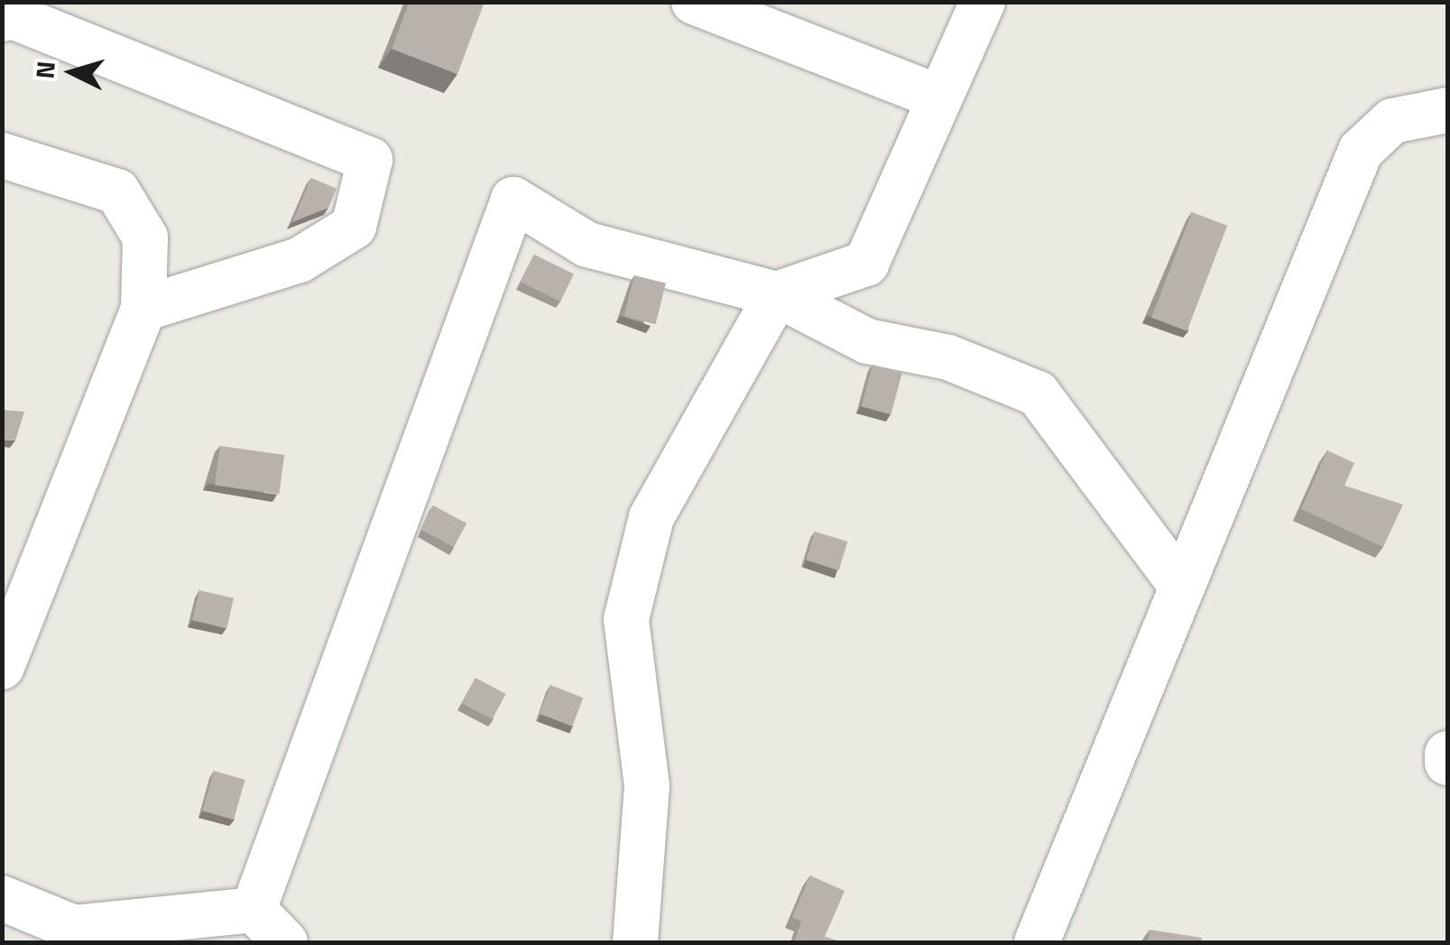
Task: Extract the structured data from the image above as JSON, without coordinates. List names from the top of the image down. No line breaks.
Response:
{"north":"left"}
